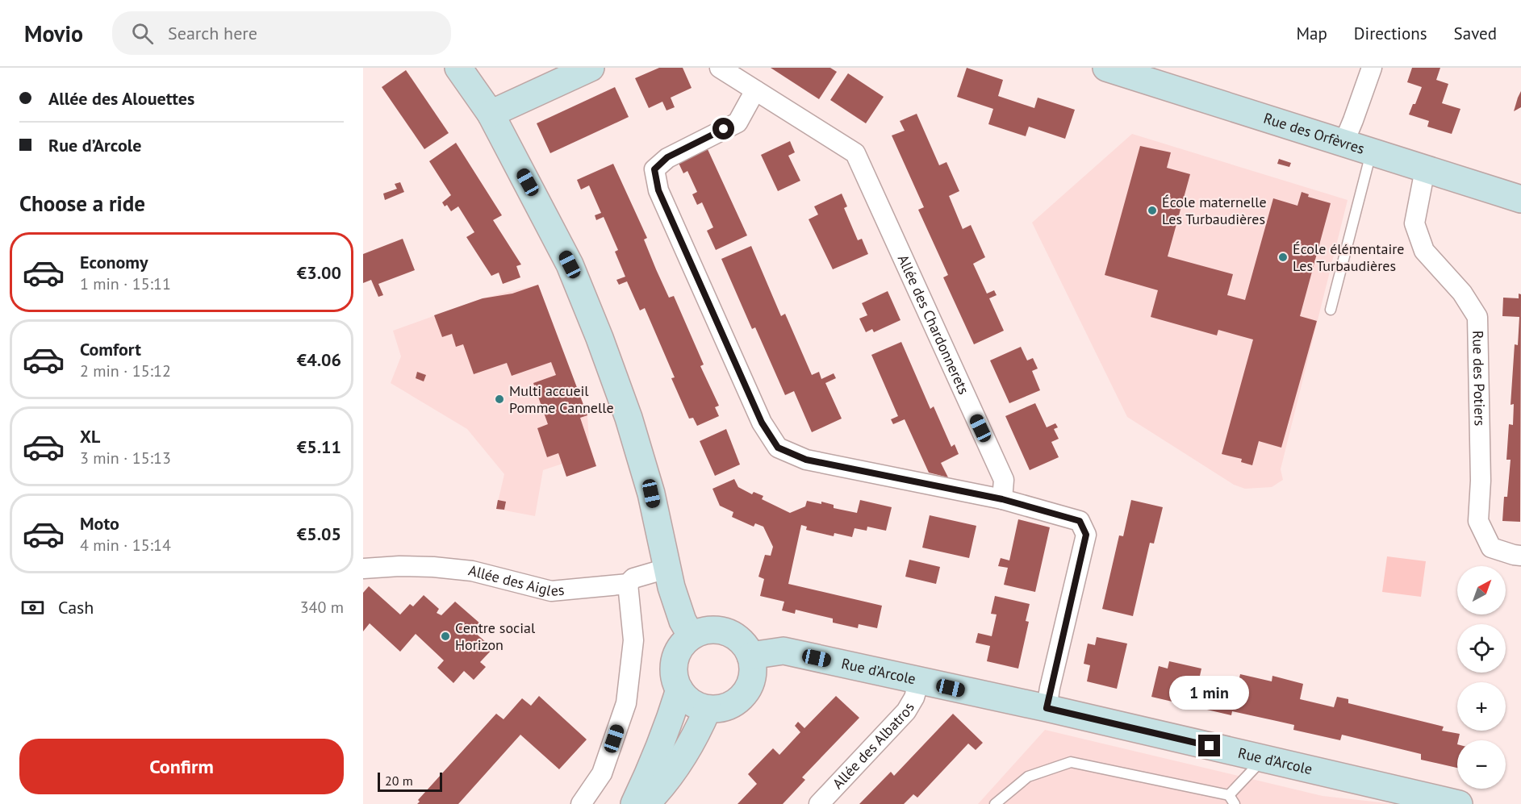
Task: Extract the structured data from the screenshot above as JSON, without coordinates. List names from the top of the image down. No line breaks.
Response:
{"streets":{"street":["Rue des Orfèvres","Allée des Chardonnerets","Rue des Potiers","Allée des Aigles","Rue d’Arcole","Allée des Albatros"]},"crossings":[["Rue des Orfèvres","Rue des Potiers"],["Rue d’Arcole","Allée des Albatros"]],"places":["École maternelle Les Turbaudières","École élémentaire Les Turbaudières","Multi accueil Pomme Cannelle","Centre social Horizon"],"scale_bar":"20 m","north":"top right","page":{"header":"Movio","search":"Search here","nav":["Map","Directions","Saved"],"banner":["Allée des Alouettes","Rue d’Arcole"],"heading":"Choose a ride","list":[{"name":"Economy","note":"1 min · 15:11","value":"€3.00"},{"name":"Comfort","note":"2 min · 15:12","value":"€4.06"},{"name":"XL","note":"3 min · 15:13","value":"€5.11"},{"name":"Moto","note":"4 min · 15:14","value":"€5.05"}],"map_buttons":["+","−"],"pay":["Cash","340 m"],"bubble":"1 min","buttons":"Confirm","scale":"20 m"}}
